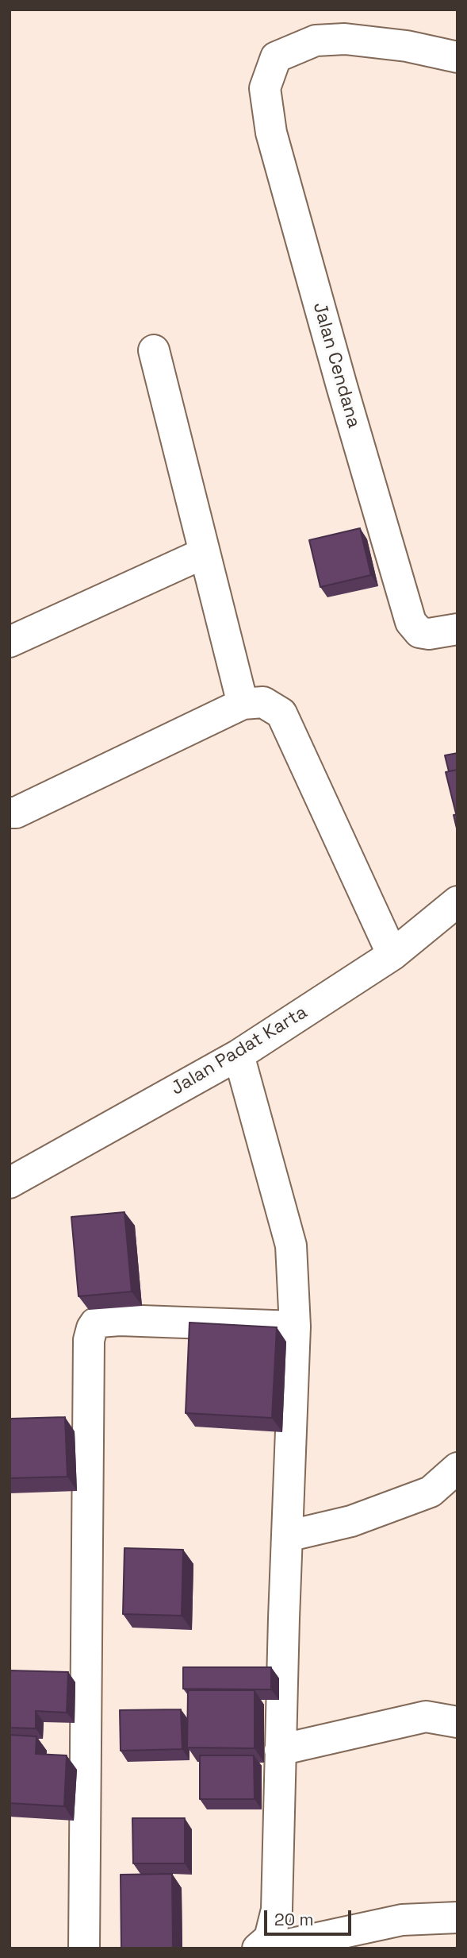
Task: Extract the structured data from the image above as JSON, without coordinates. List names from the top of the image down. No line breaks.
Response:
{"streets":{"street":["Jalan Cendana","Jalan Padat Karta"]},"scale_bar":"20 m"}
